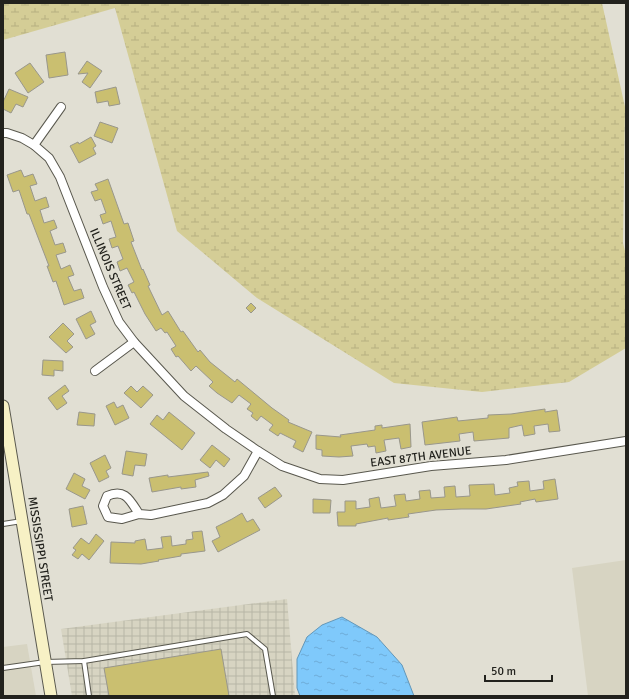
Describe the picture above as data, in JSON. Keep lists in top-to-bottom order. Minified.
{"streets":{"street":["ILLINOIS STREET","EAST 87TH AVENUE","MISSISSIPPI STREET"]},"crossings":[["ILLINOIS STREET","EAST 87TH AVENUE"]],"scale_bar":"50 m"}
